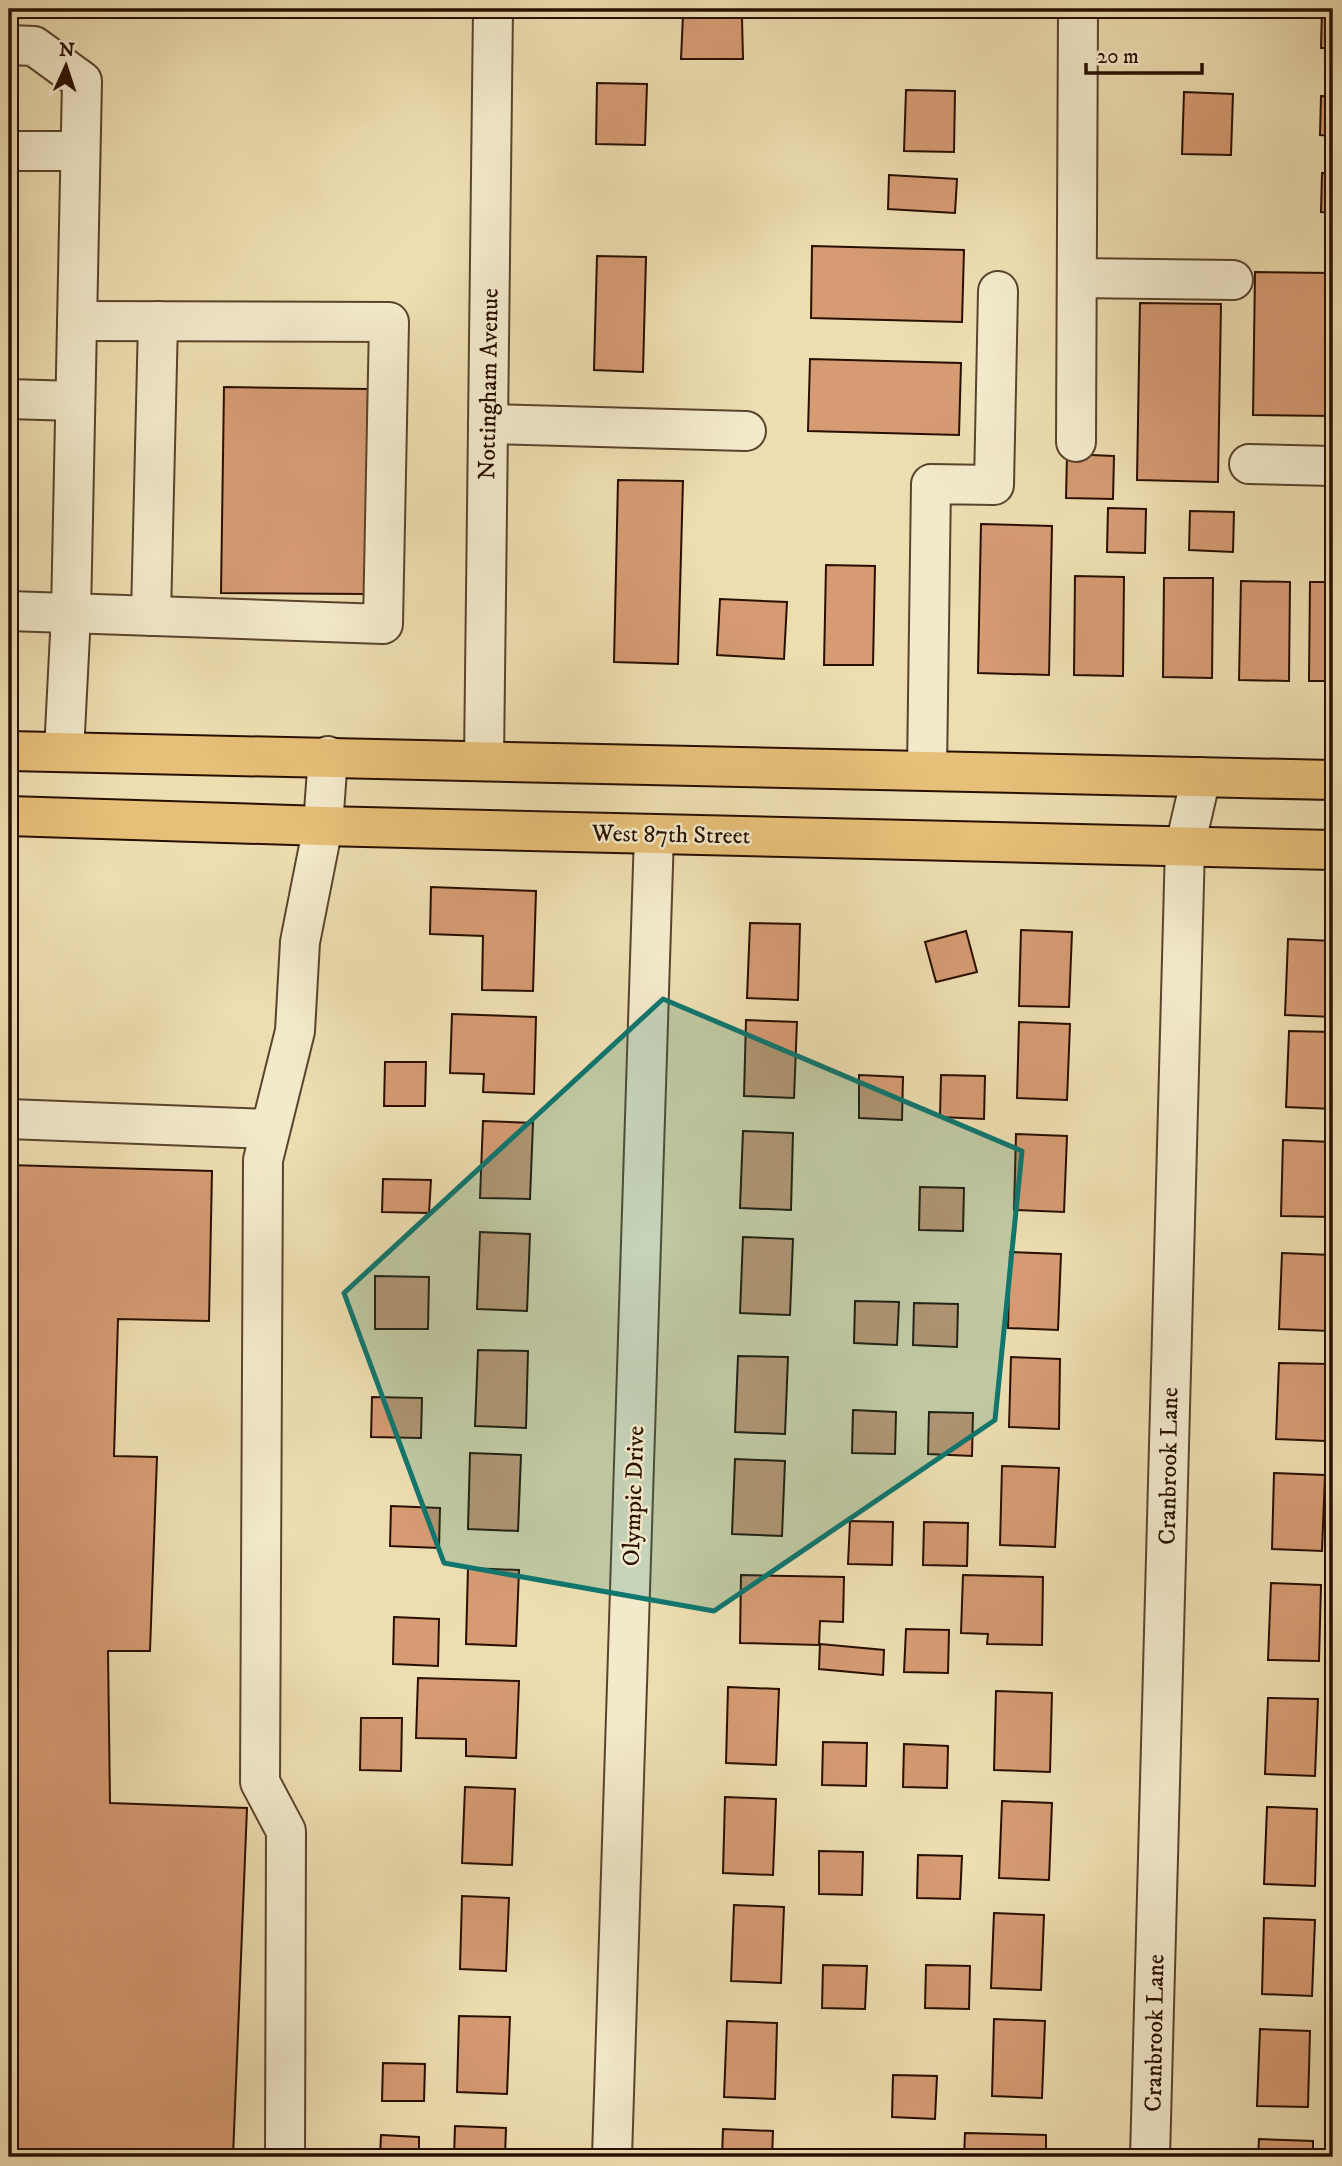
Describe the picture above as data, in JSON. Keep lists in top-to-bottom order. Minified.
{"streets":{"main road":["West 87th Street"],"street":["Nottingham Avenue","Cranbrook Lane","Olympic Drive"]},"crossings":[["West 87th Street","Cranbrook Lane"],["West 87th Street","Olympic Drive"]],"scale_bar":"20 m","north":"top"}
